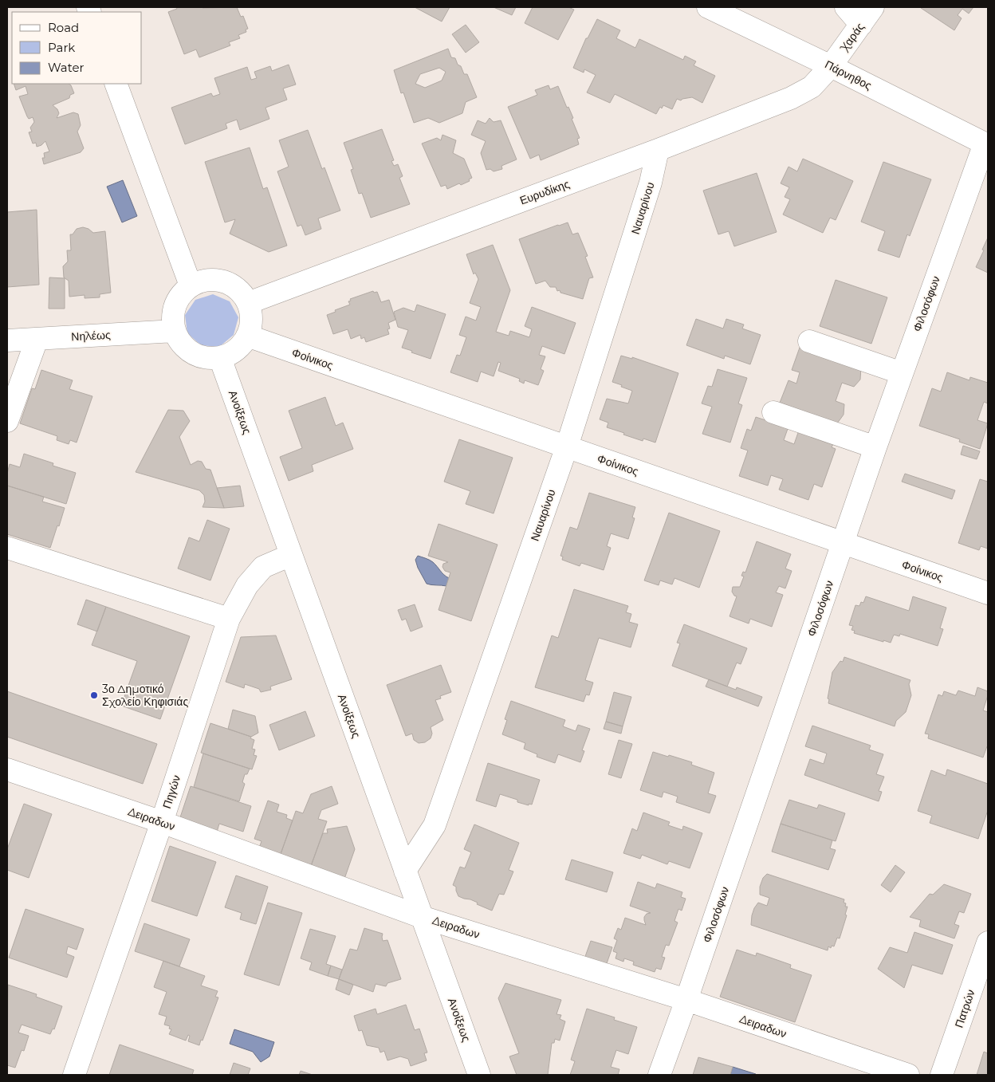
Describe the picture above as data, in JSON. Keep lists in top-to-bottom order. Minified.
{"streets":{"street":["Χαράς","Πάρνηθος","Ευρυδίκης","Ναυαρίνου","Φιλοσόφων","Νηλέως","Φοίνικος","Ανοίξεως","Πηγών","Δειραδων","Πατρών"]},"crossings":[["Χαράς","Πάρνηθος"],["Χαράς","Ευρυδίκης"],["Πάρνηθος","Ευρυδίκης"],["Πάρνηθος","Φιλοσόφων"],["Ευρυδίκης","Ναυαρίνου"],["Ευρυδίκης","Νηλέως"],["Ευρυδίκης","Φοίνικος"],["Ευρυδίκης","Ανοίξεως"],["Ναυαρίνου","Φοίνικος"],["Ναυαρίνου","Ανοίξεως"],["Φιλοσόφων","Φοίνικος"],["Φιλοσόφων","Δειραδων"],["Νηλέως","Φοίνικος"],["Νηλέως","Ανοίξεως"],["Φοίνικος","Ανοίξεως"],["Ανοίξεως","Πηγών"],["Ανοίξεως","Δειραδων"],["Πηγών","Δειραδων"]],"places":["3ο Δημοτικό Σχολείο Κηφισιάς"],"legend":["Road","Park","Water"]}
